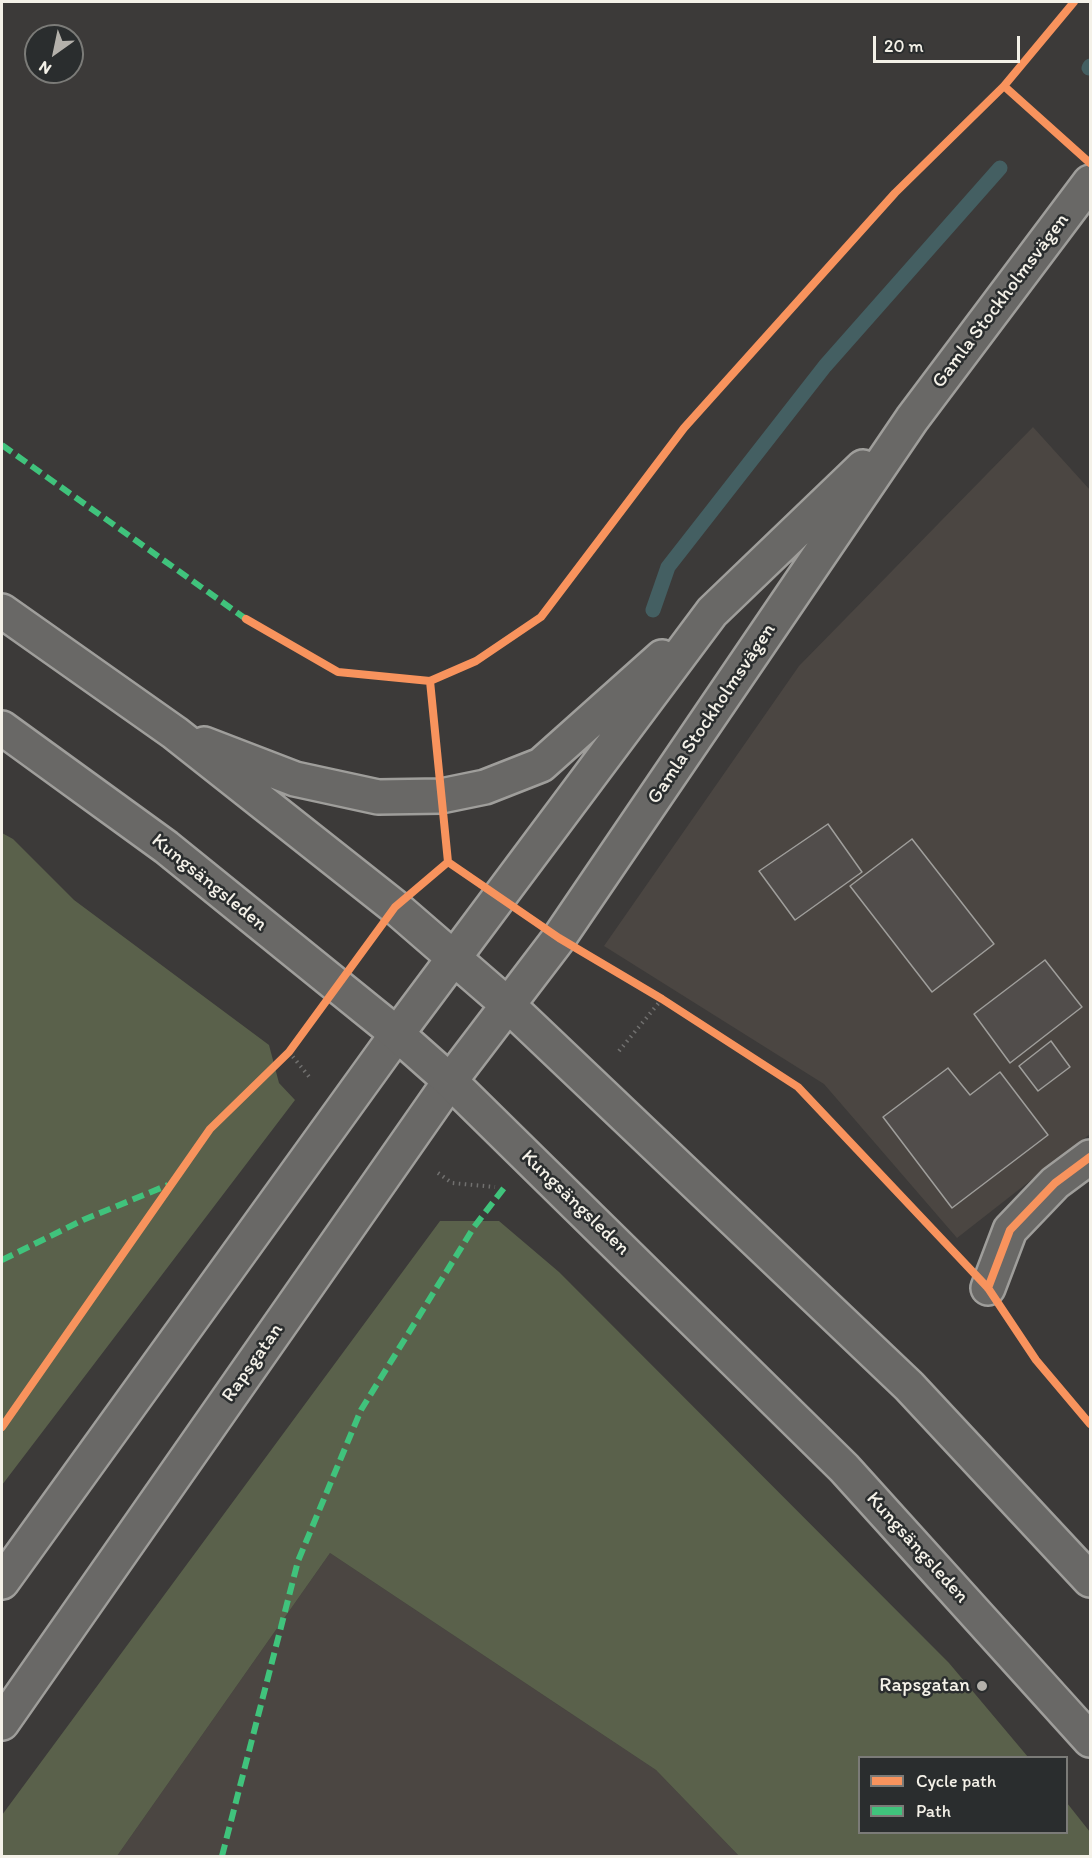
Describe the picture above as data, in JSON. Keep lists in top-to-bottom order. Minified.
{"streets":{"main road":["Gamla Stockholmsvägen","Kungsängsleden","Rapsgatan"]},"crossings":[["Gamla Stockholmsvägen","Rapsgatan"],["Kungsängsleden","Rapsgatan"]],"places":["Rapsgatan"],"legend":["Cycle path","Path"],"scale_bar":"20 m","north":"bottom left"}
